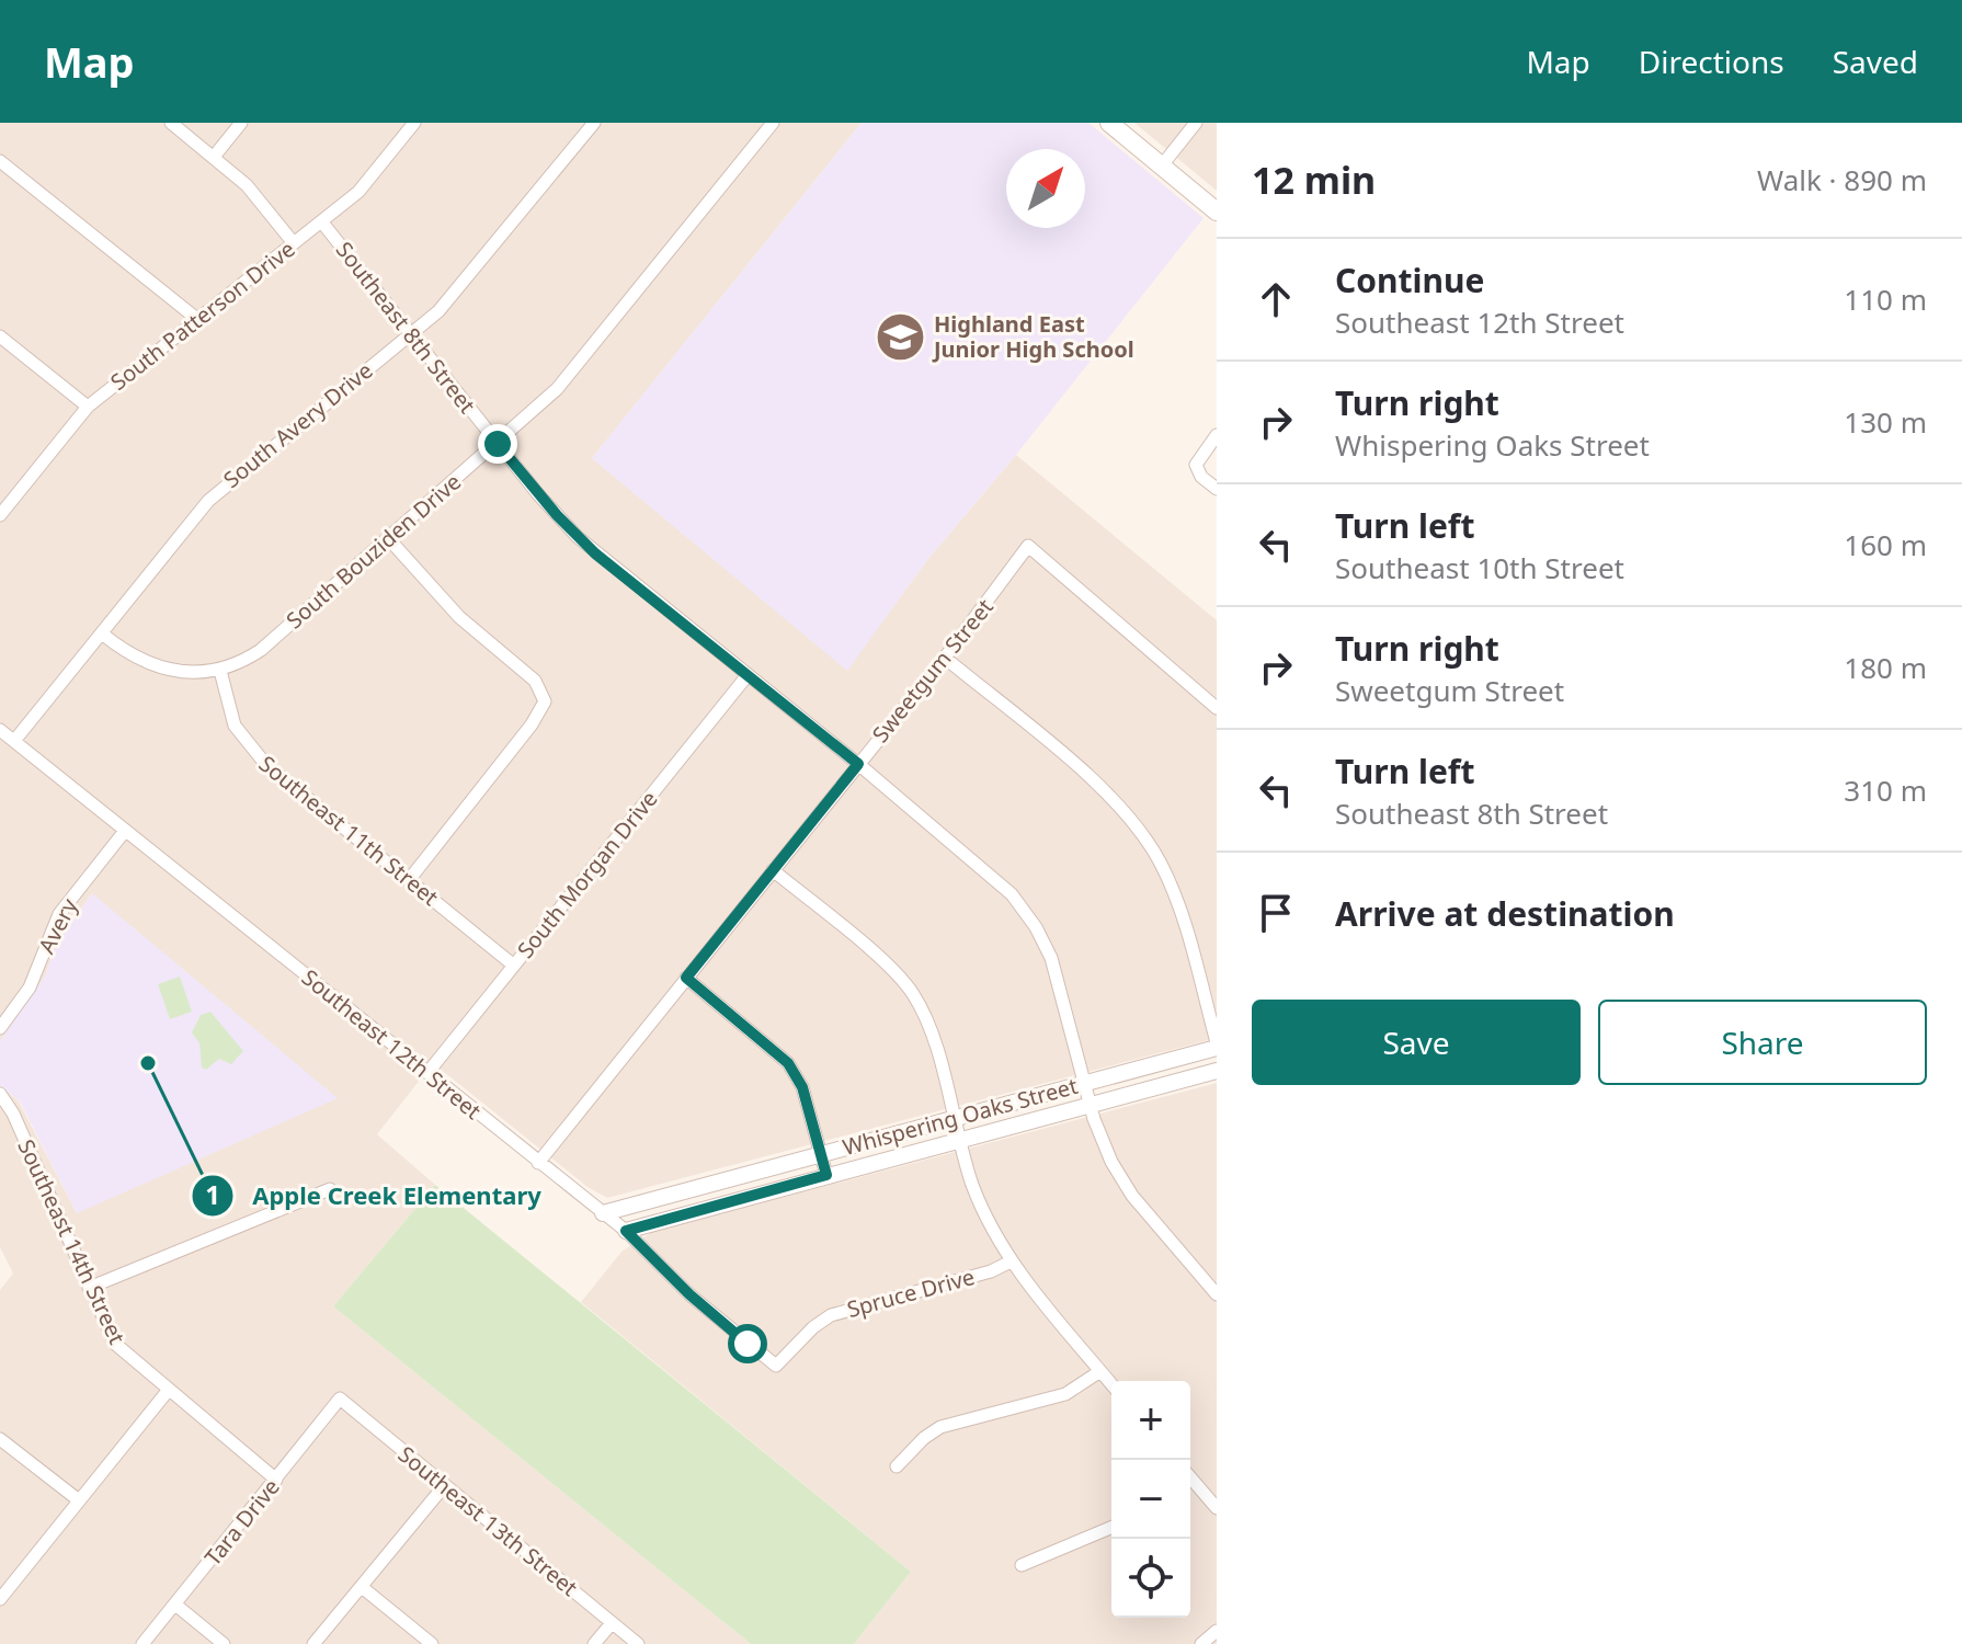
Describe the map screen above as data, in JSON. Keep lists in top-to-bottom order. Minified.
{"streets":{"street":["South Patterson Drive","Southeast 8th Street","South Avery Drive","South Bouziden Drive","Sweetgum Street","Southeast 11th Street","South Morgan Drive","Avery","Southeast 12th Street","Whispering Oaks Street","Southeast 14th Street","Spruce Drive","Southeast 13th Street","Tara Drive"]},"crossings":[["South Patterson Drive","Southeast 8th Street"],["Southeast 8th Street","South Avery Drive"],["Southeast 8th Street","South Bouziden Drive"],["Southeast 8th Street","Sweetgum Street"],["Southeast 8th Street","South Morgan Drive"],["Southeast 8th Street","Whispering Oaks Street"],["South Avery Drive","South Bouziden Drive"],["South Avery Drive","Southeast 12th Street"],["South Bouziden Drive","Southeast 11th Street"],["Sweetgum Street","Southeast 12th Street"],["Southeast 11th Street","South Morgan Drive"],["South Morgan Drive","Southeast 12th Street"],["Avery","Southeast 12th Street"],["Southeast 12th Street","Whispering Oaks Street"],["Southeast 12th Street","Spruce Drive"],["Southeast 14th Street","Tara Drive"],["Southeast 13th Street","Tara Drive"]],"places":{"school or university":["Highland East Junior High School"],"other":["Apple Creek Elementary"]},"north":"top right","page":{"header":"Map","nav":["Map","Directions","Saved"],"heading":["12 min","Walk · 890 m"],"list":[["Continue","Southeast 12th Street","110 m"],["Turn right","Whispering Oaks Street","130 m"],["Turn left","Southeast 10th Street","160 m"],["Turn right","Sweetgum Street","180 m"],["Turn left","Southeast 8th Street","310 m"],"Arrive at destination"],"buttons":["Save","Share"],"map_buttons":["+","−"]}}
